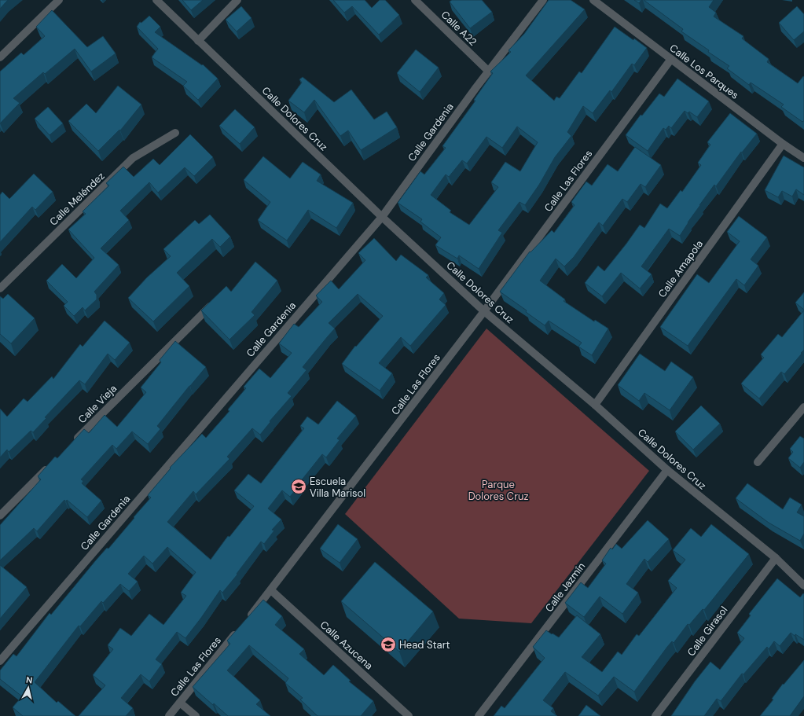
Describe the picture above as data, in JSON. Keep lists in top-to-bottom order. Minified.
{"streets":{"street":["Calle A22","Calle Los Parques","Calle Dolores Cruz","Calle Gardenia","Calle Las Flores","Calle Meléndez","Calle Amapola","Calle Vieja","Calle Jazmín","Calle Girasol","Calle Azucena"]},"crossings":[["Calle A22","Calle Gardenia"],["Calle Los Parques","Calle Las Flores"],["Calle Los Parques","Calle Amapola"],["Calle Dolores Cruz","Calle Gardenia"],["Calle Dolores Cruz","Calle Las Flores"],["Calle Dolores Cruz","Calle Amapola"],["Calle Dolores Cruz","Calle Jazmín"],["Calle Dolores Cruz","Calle Girasol"],["Calle Las Flores","Calle Azucena"]],"parks":["Parque Dolores Cruz"],"places":{"school or university":["Escuela Villa Marisol","Head Start"]},"north":"top"}
